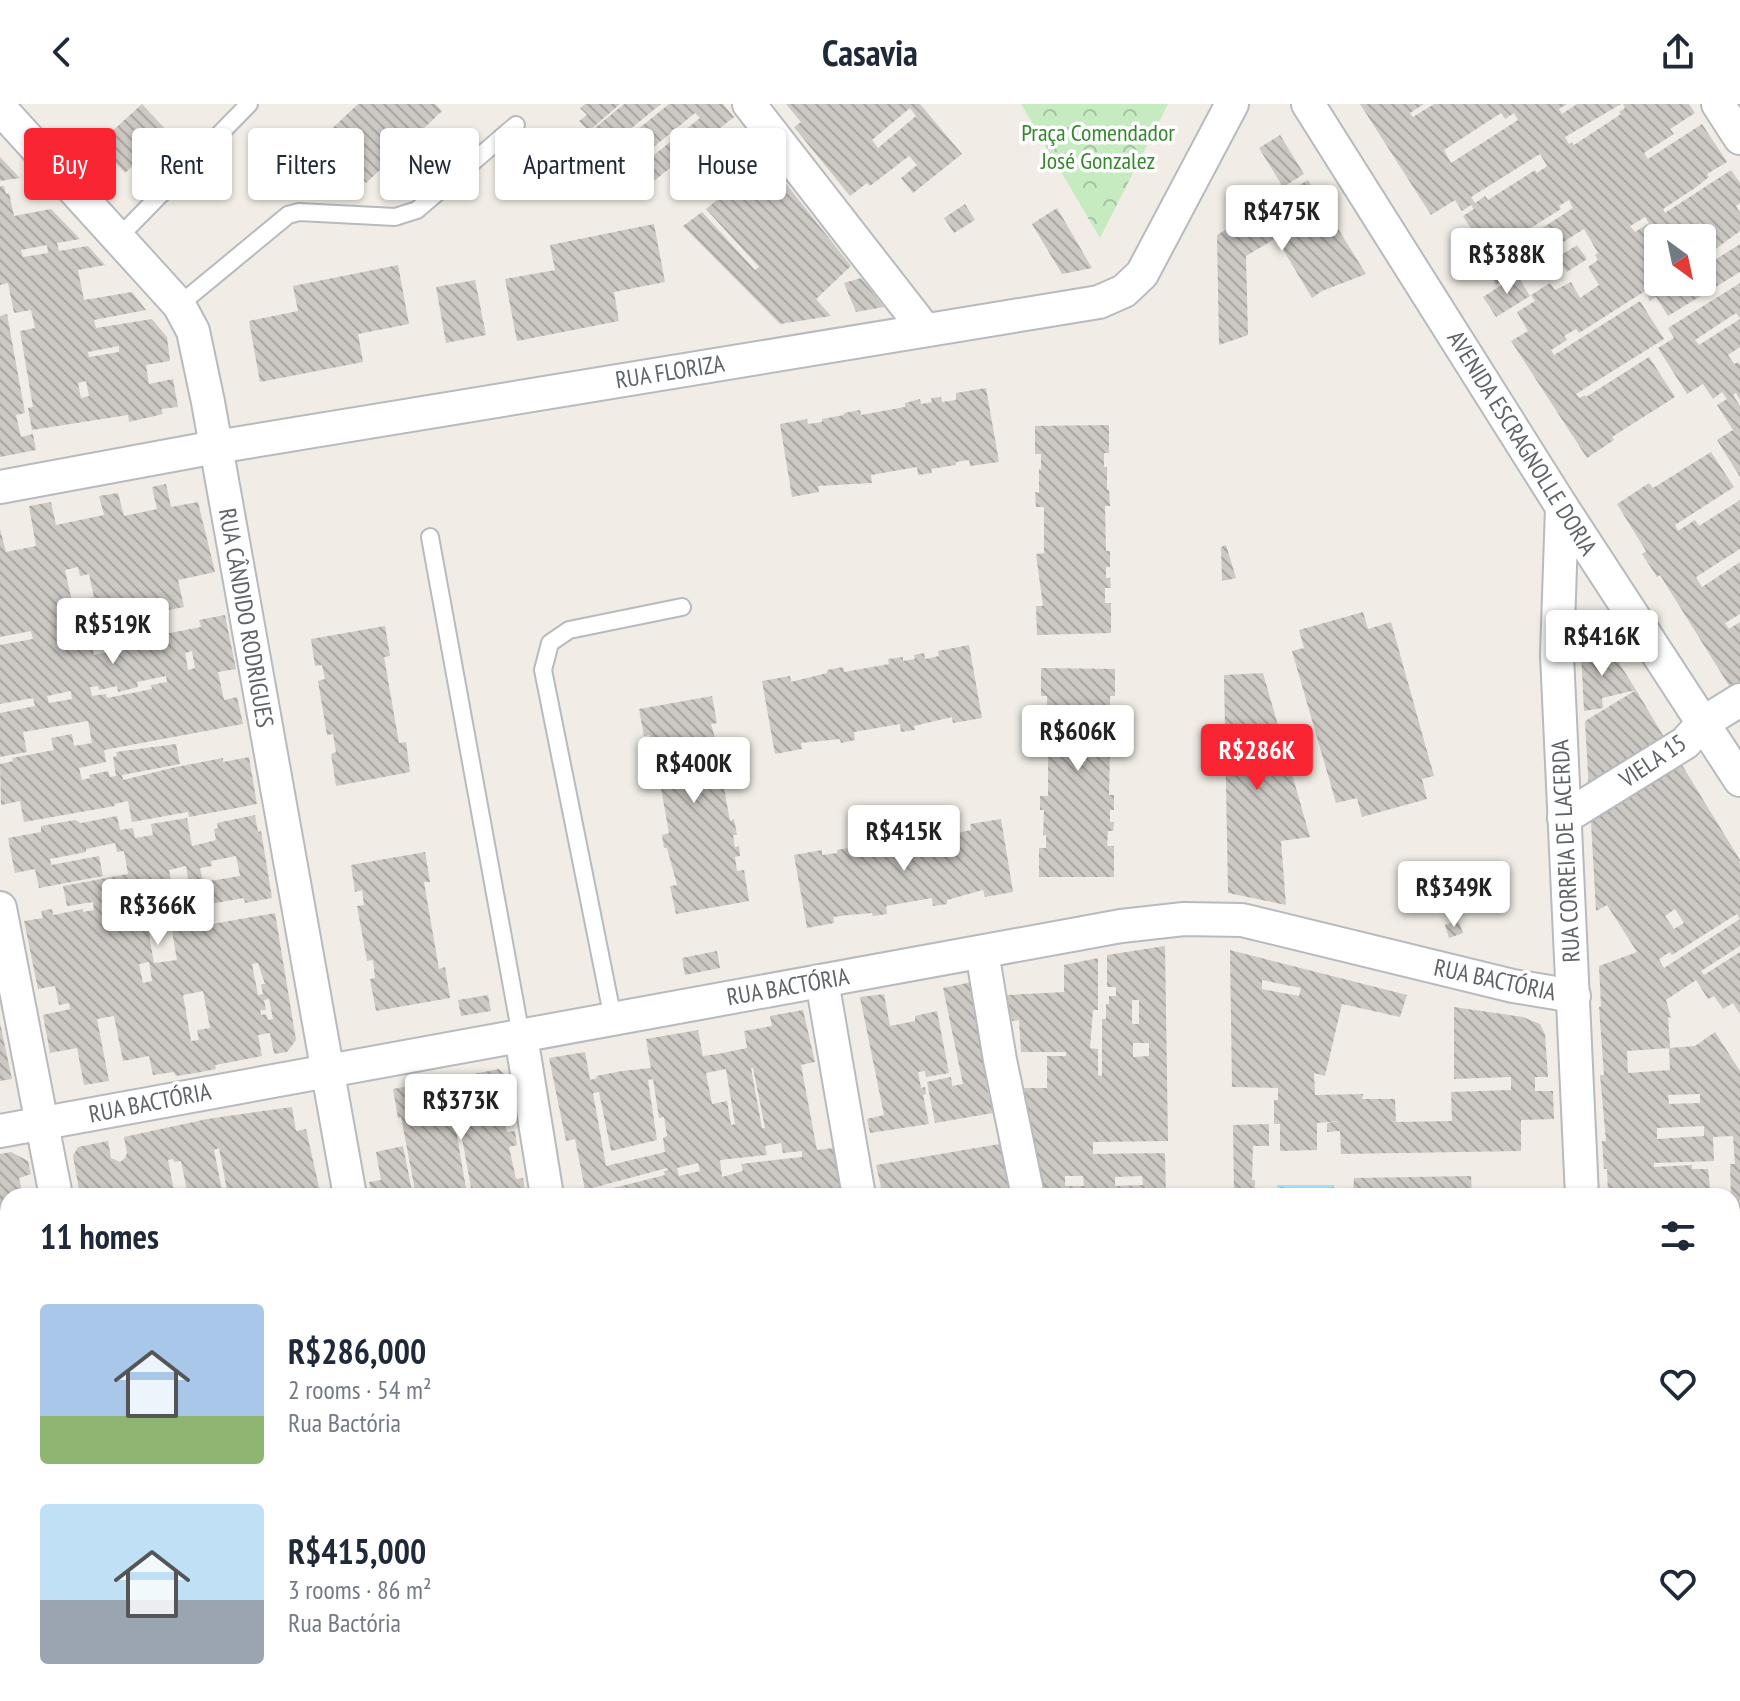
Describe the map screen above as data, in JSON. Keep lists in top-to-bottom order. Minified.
{"streets":{"street":["RUA FLORIZA","AVENIDA ESCRAGNOLLE DORIA","RUA CÂNDIDO RODRIGUES","VIELA 15","RUA CORREIA DE LACERDA","RUA BACTÓRIA"]},"crossings":[["RUA FLORIZA","RUA CÂNDIDO RODRIGUES"],["AVENIDA ESCRAGNOLLE DORIA","VIELA 15"],["AVENIDA ESCRAGNOLLE DORIA","RUA CORREIA DE LACERDA"],["RUA CÂNDIDO RODRIGUES","RUA BACTÓRIA"],["VIELA 15","RUA CORREIA DE LACERDA"],["RUA CORREIA DE LACERDA","RUA BACTÓRIA"]],"parks":["Praça Comendador José Gonzalez"],"north":"bottom right","page":{"header":"Casavia","chip":["Buy","Rent","Filters","New","Apartment","House"],"price":["R$475K","R$388K","R$519K","R$416K","R$606K","R$286K","R$400K","R$415K","R$349K","R$366K","R$373K"],"heading":"11 homes","list":[{"name":"R$286,000","note":"2 rooms · 54 m² · Rua Bactória"},{"name":"R$415,000","note":"3 rooms · 86 m² · Rua Bactória"}]}}
